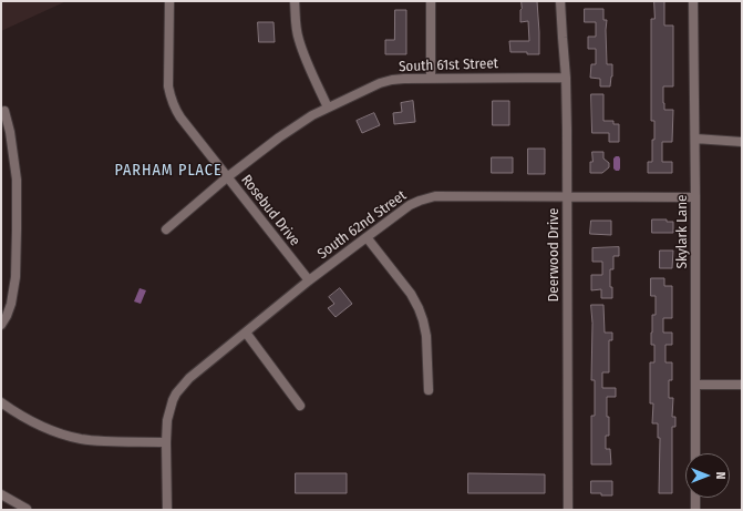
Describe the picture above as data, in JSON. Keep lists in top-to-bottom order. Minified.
{"streets":{"street":["South 61st Street","Rosebud Drive","South 62nd Street","Skylark Lane","Deerwood Drive"]},"crossings":[["South 61st Street","Rosebud Drive"],["South 61st Street","Deerwood Drive"],["Rosebud Drive","South 62nd Street"],["South 62nd Street","Skylark Lane"],["South 62nd Street","Deerwood Drive"]],"districts":["PARHAM PLACE"],"north":"right"}
